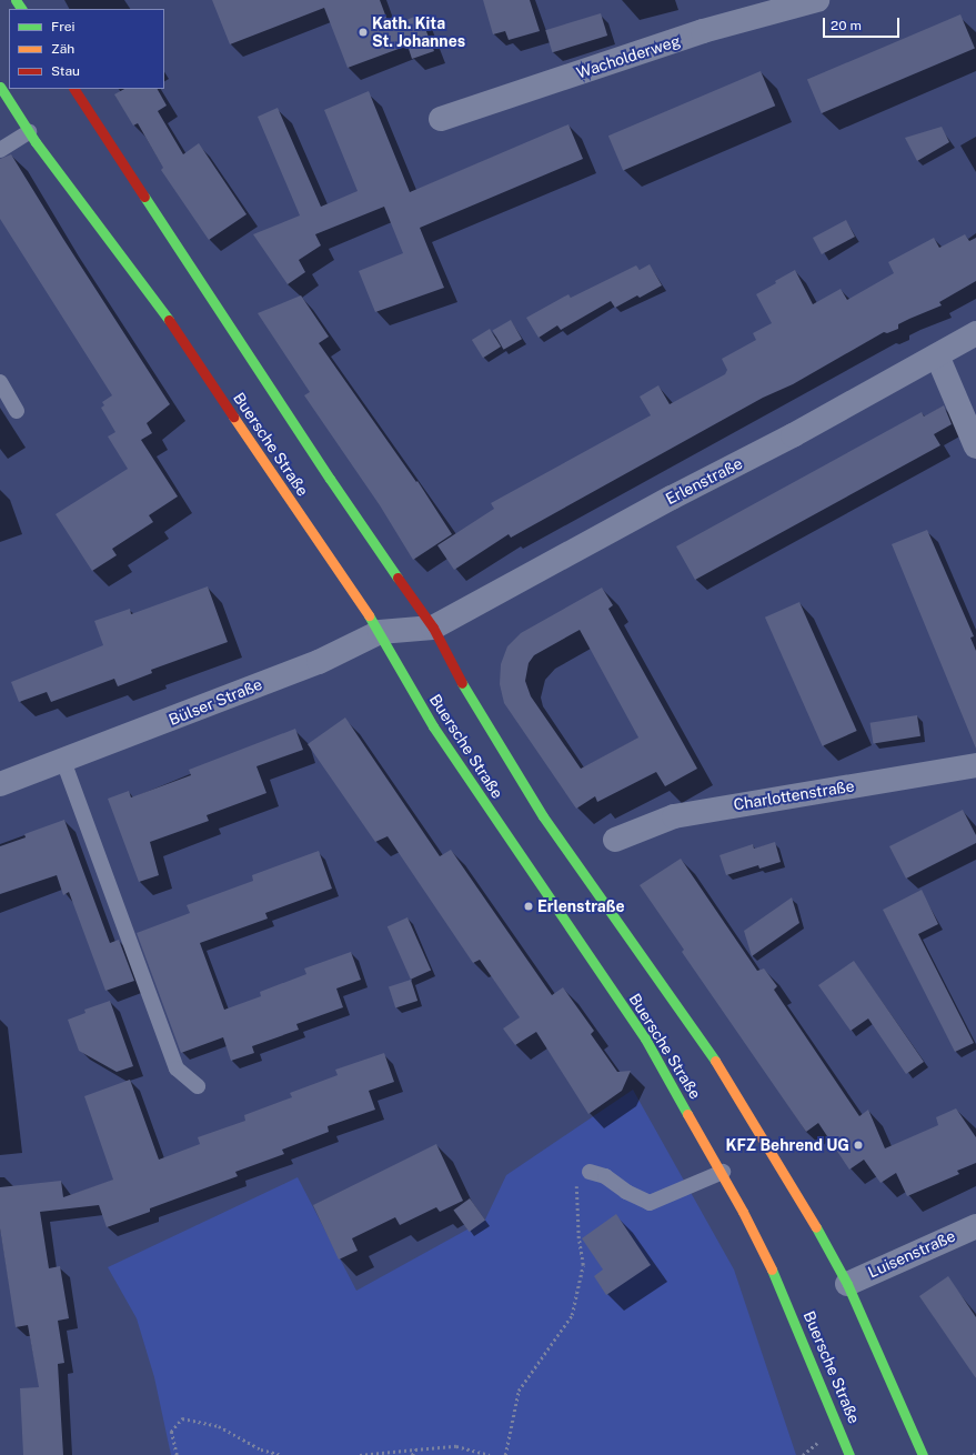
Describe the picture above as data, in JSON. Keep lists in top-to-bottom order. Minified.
{"streets":{"main road":["Buersche Straße"],"street":["Wacholderweg","Erlenstraße","Bülser Straße","Charlottenstraße","Luisenstraße"]},"crossings":[["Buersche Straße","Erlenstraße"],["Buersche Straße","Bülser Straße"],["Buersche Straße","Luisenstraße"],["Erlenstraße","Bülser Straße"]],"places":["Kath. Kita St. Johannes","Erlenstraße","KFZ Behrend UG"],"legend":["Frei","Zäh","Stau"],"scale_bar":"20 m"}
